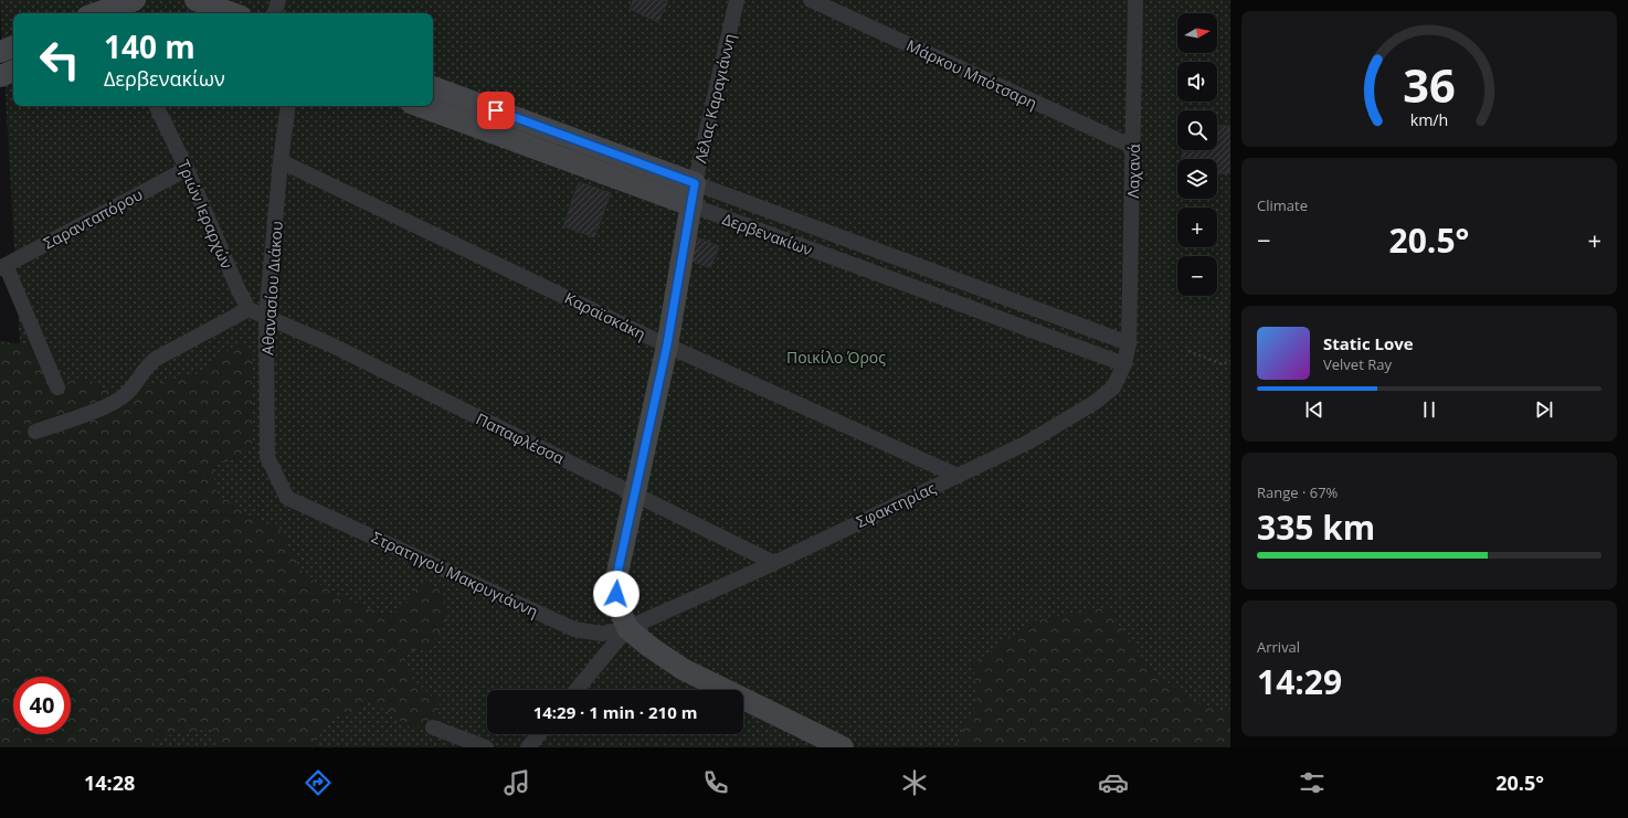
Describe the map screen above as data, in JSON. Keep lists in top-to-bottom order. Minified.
{"streets":{"street":["Μάρκου Μπότσαρη","Λέλας Καραγιάννη","Λαχανά","Τριών Ιεραρχών","Σαρανταπόρου","Δερβενακίων","Αθανασίου Διάκου","Καραϊσκάκη","Παπαφλέσσα","Σφακτηρίας","Στρατηγού Μακρυγιάννη"]},"crossings":[["Μάρκου Μπότσαρη","Λαχανά"],["Λέλας Καραγιάννη","Δερβενακίων"],["Λέλας Καραγιάννη","Καραϊσκάκη"],["Λέλας Καραγιάννη","Παπαφλέσσα"],["Λέλας Καραγιάννη","Σφακτηρίας"],["Λέλας Καραγιάννη","Στρατηγού Μακρυγιάννη"],["Λαχανά","Δερβενακίων"],["Λαχανά","Σφακτηρίας"],["Τριών Ιεραρχών","Σαρανταπόρου"],["Δερβενακίων","Σφακτηρίας"],["Αθανασίου Διάκου","Καραϊσκάκη"],["Αθανασίου Διάκου","Παπαφλέσσα"],["Αθανασίου Διάκου","Στρατηγού Μακρυγιάννη"],["Καραϊσκάκη","Σφακτηρίας"],["Παπαφλέσσα","Σφακτηρίας"],["Σφακτηρίας","Στρατηγού Μακρυγιάννη"]],"parks":["Ποικίλο Όρος"],"north":"right","page":{"map_buttons":["+","−"],"turn":["140 m","Δερβενακίων"],"tile":["Climate",["Range · 67%","335 km"],["Arrival","14:29"]],"heat":["−","20.5°","+"],"song":["Static Love","Velvet Ray"],"limit":"40","trip":"14:29 · 1 min · 210 m","tabs":["14:28","20.5°"],"gauge":["36","km/h"]}}
